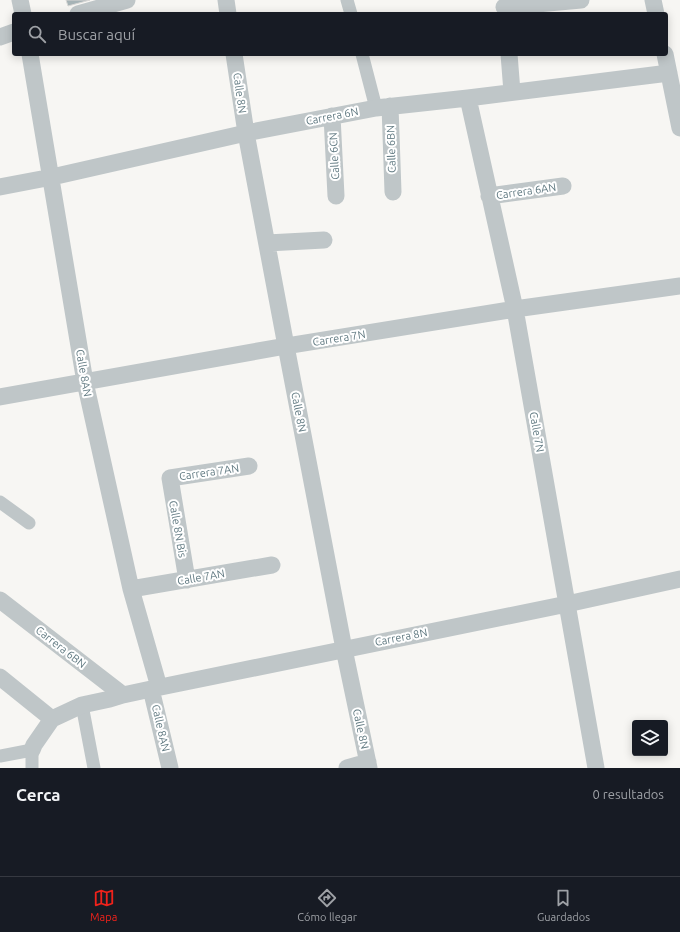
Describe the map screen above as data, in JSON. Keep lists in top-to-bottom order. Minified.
{"streets":{"street":["Calle 8N","Carrera 6N","Calle 6BN","Calle 6CN","Carrera 6AN","Carrera 7N","Calle 8AN","Calle 7N","Carrera 7AN","Calle 8N Bis","Calle 7AN","Carrera 8N","Carrera 6BN"]},"crossings":[["Calle 8N","Carrera 6N"],["Calle 8N","Carrera 7N"],["Calle 8N","Carrera 8N"],["Carrera 6N","Calle 6BN"],["Carrera 6N","Calle 6CN"],["Carrera 6N","Calle 8AN"],["Carrera 6N","Calle 7N"],["Carrera 6AN","Calle 7N"],["Carrera 7N","Calle 8AN"],["Carrera 7N","Calle 7N"],["Calle 8AN","Calle 7AN"],["Calle 8AN","Carrera 8N"],["Calle 7N","Carrera 8N"],["Carrera 7AN","Calle 8N Bis"],["Calle 8N Bis","Calle 7AN"],["Carrera 8N","Carrera 6BN"]],"page":{"search":"Buscar aquí","heading":["Cerca","0 resultados"],"nav":["Mapa","Cómo llegar","Guardados"]}}
